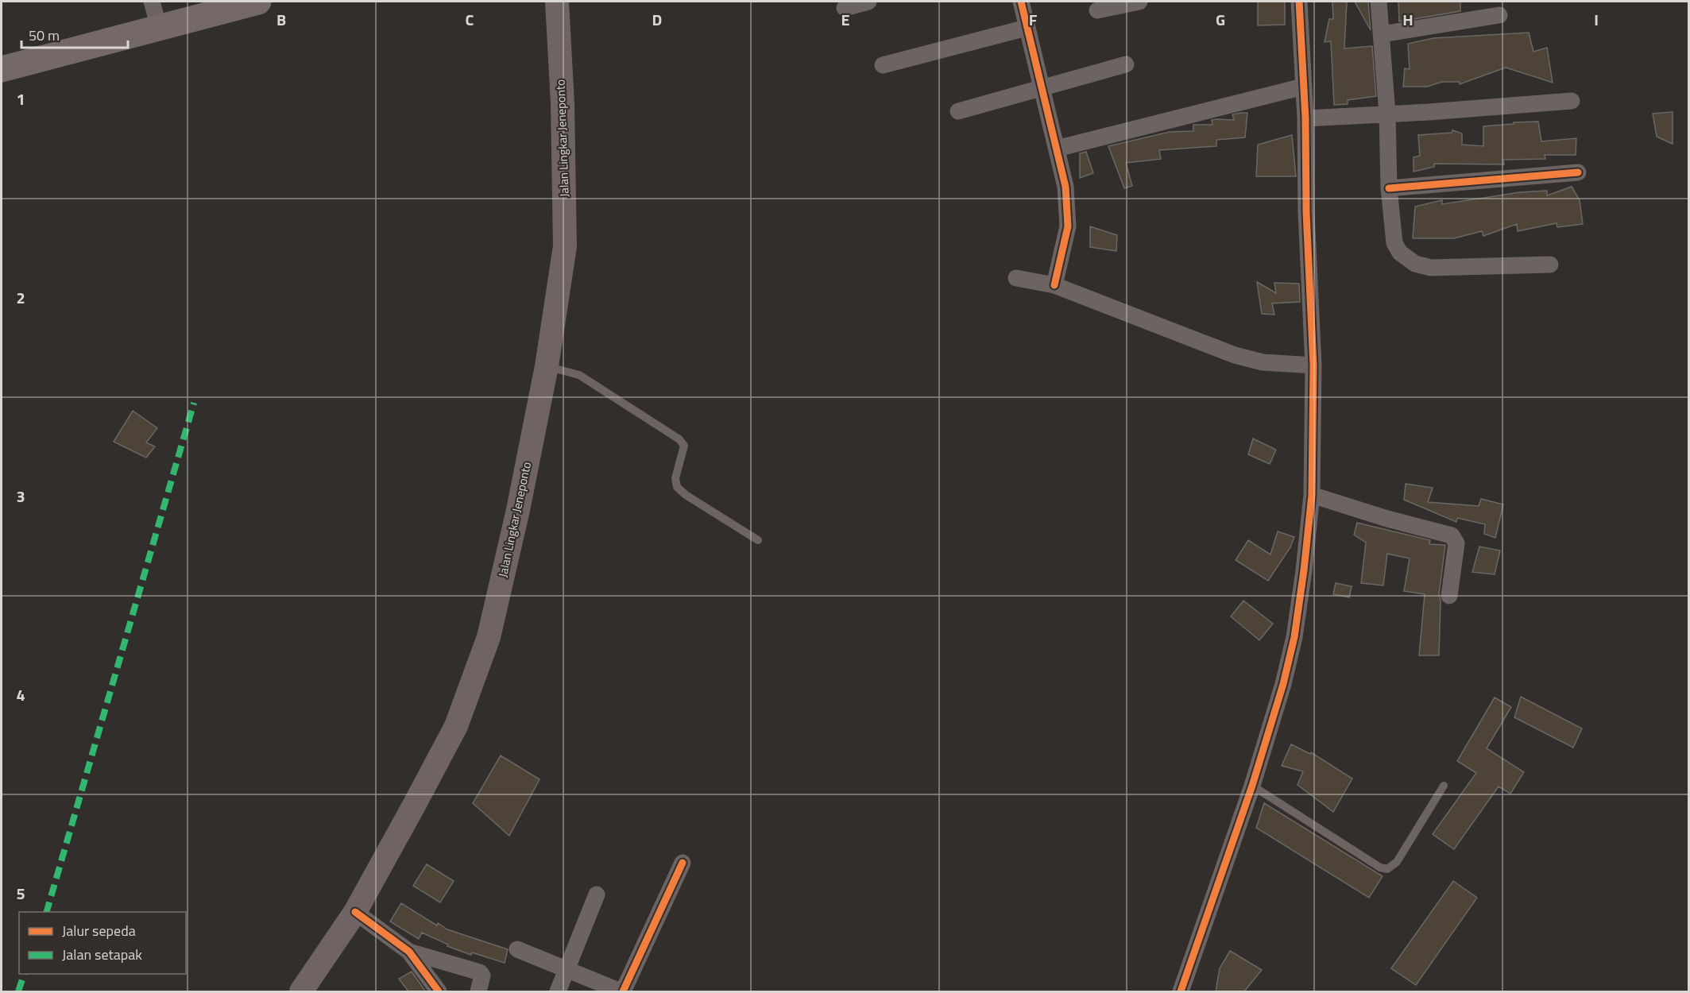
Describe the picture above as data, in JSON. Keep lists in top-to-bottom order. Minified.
{"streets":{"main road":["Jalan Lingkar Jeneponto"]},"legend":["Jalur sepeda","Jalan setapak"],"scale_bar":"50 m","grid":{"columns":["B","C","D","E","F","G","H","I"],"rows":["1","2","3","4","5"]}}
